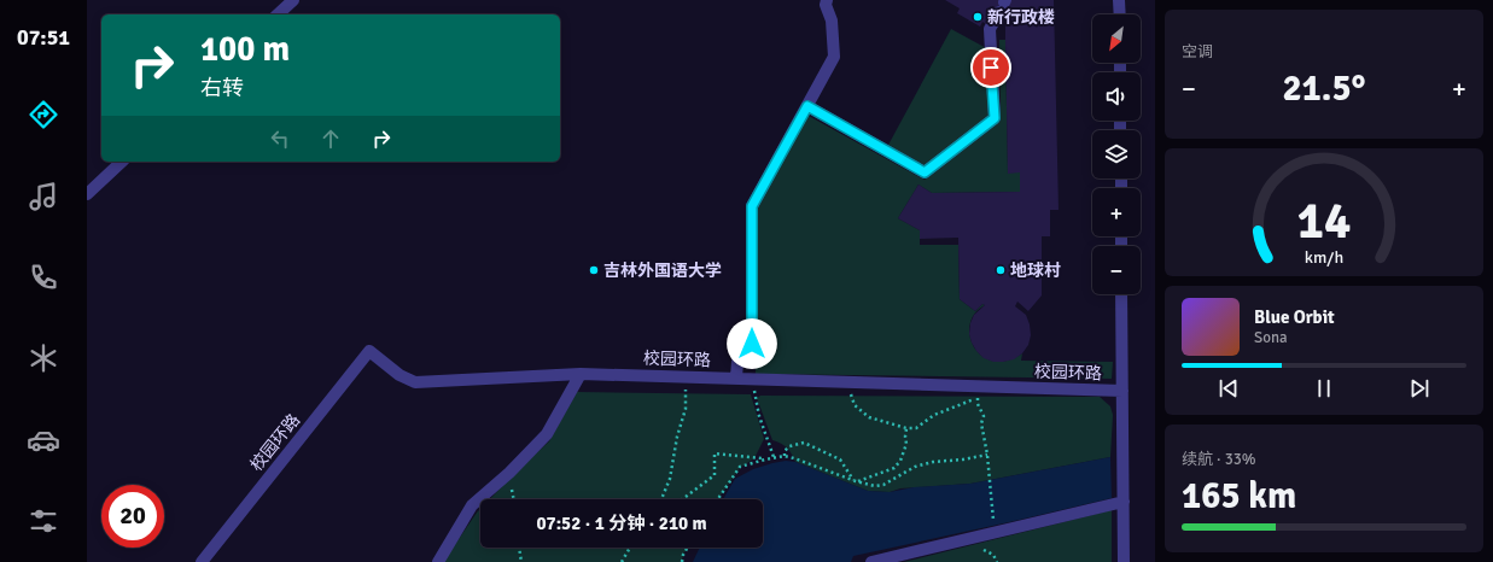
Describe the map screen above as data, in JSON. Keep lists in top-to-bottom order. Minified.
{"streets":{"lane":["校园环路"]},"places":["新行政楼","吉林外国语大学","地球村"],"north":"bottom left","page":{"tabs":"07:51","tile":["空调",["续航 · 33%","165 km"]],"map_buttons":["+","−"],"turn":["100 m","右转"],"heat":["−","21.5°","+"],"song":["Blue Orbit","Sona"],"limit":"20","trip":"07:52 · 1 分钟 · 210 m","gauge":["14","km/h"]}}
